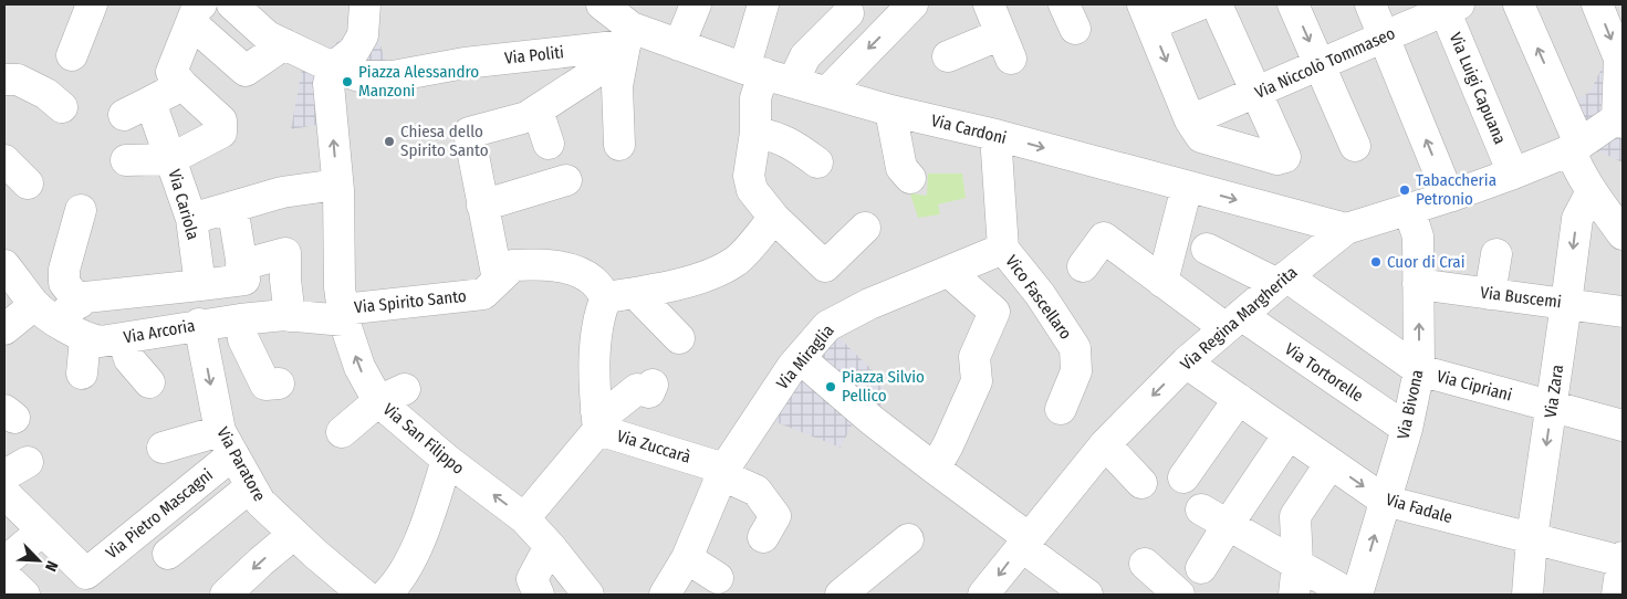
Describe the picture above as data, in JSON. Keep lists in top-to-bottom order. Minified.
{"streets":{"street":["Via Politi","Via Niccolò Tommaseo","Via Luigi Capuana","Via Cardoni","Via Cariola","Vico Fascellaro","Via Buscemi","Via Spirito Santo","Via Regina Margherita","Via Arcoria","Via Miraglia","Via Tortorelle","Via Cipriani","Via Zara","Via Bivona","Via San Filippo","Via Zuccarà","Via Paratore","Via Fadale","Via Pietro Mascagni"]},"crossings":[["Via Politi","Via Cardoni"],["Via Politi","Via San Filippo"],["Via Niccolò Tommaseo","Via Luigi Capuana"],["Via Luigi Capuana","Via Regina Margherita"],["Via Cardoni","Via Regina Margherita"],["Vico Fascellaro","Via Miraglia"],["Via Buscemi","Via Zara"],["Via Buscemi","Via Bivona"],["Via Spirito Santo","Via Arcoria"],["Via Spirito Santo","Via San Filippo"],["Via Regina Margherita","Via Tortorelle"],["Via Regina Margherita","Via Cipriani"],["Via Regina Margherita","Via Bivona"],["Via Regina Margherita","Via Fadale"],["Via Arcoria","Via San Filippo"],["Via Arcoria","Via Paratore"],["Via Miraglia","Via Zuccarà"],["Via Tortorelle","Via Bivona"],["Via Cipriani","Via Zara"],["Via Cipriani","Via Bivona"],["Via Zara","Via Fadale"],["Via Bivona","Via Fadale"],["Via San Filippo","Via Zuccarà"],["Via Paratore","Via Pietro Mascagni"]],"one_way":["Via Cardoni","Via San Filippo"],"places":["Piazza Alessandro Manzoni","Chiesa dello Spirito Santo","Tabaccheria Petronio","Cuor di Crai","Piazza Silvio Pellico"],"north":"bottom right"}
